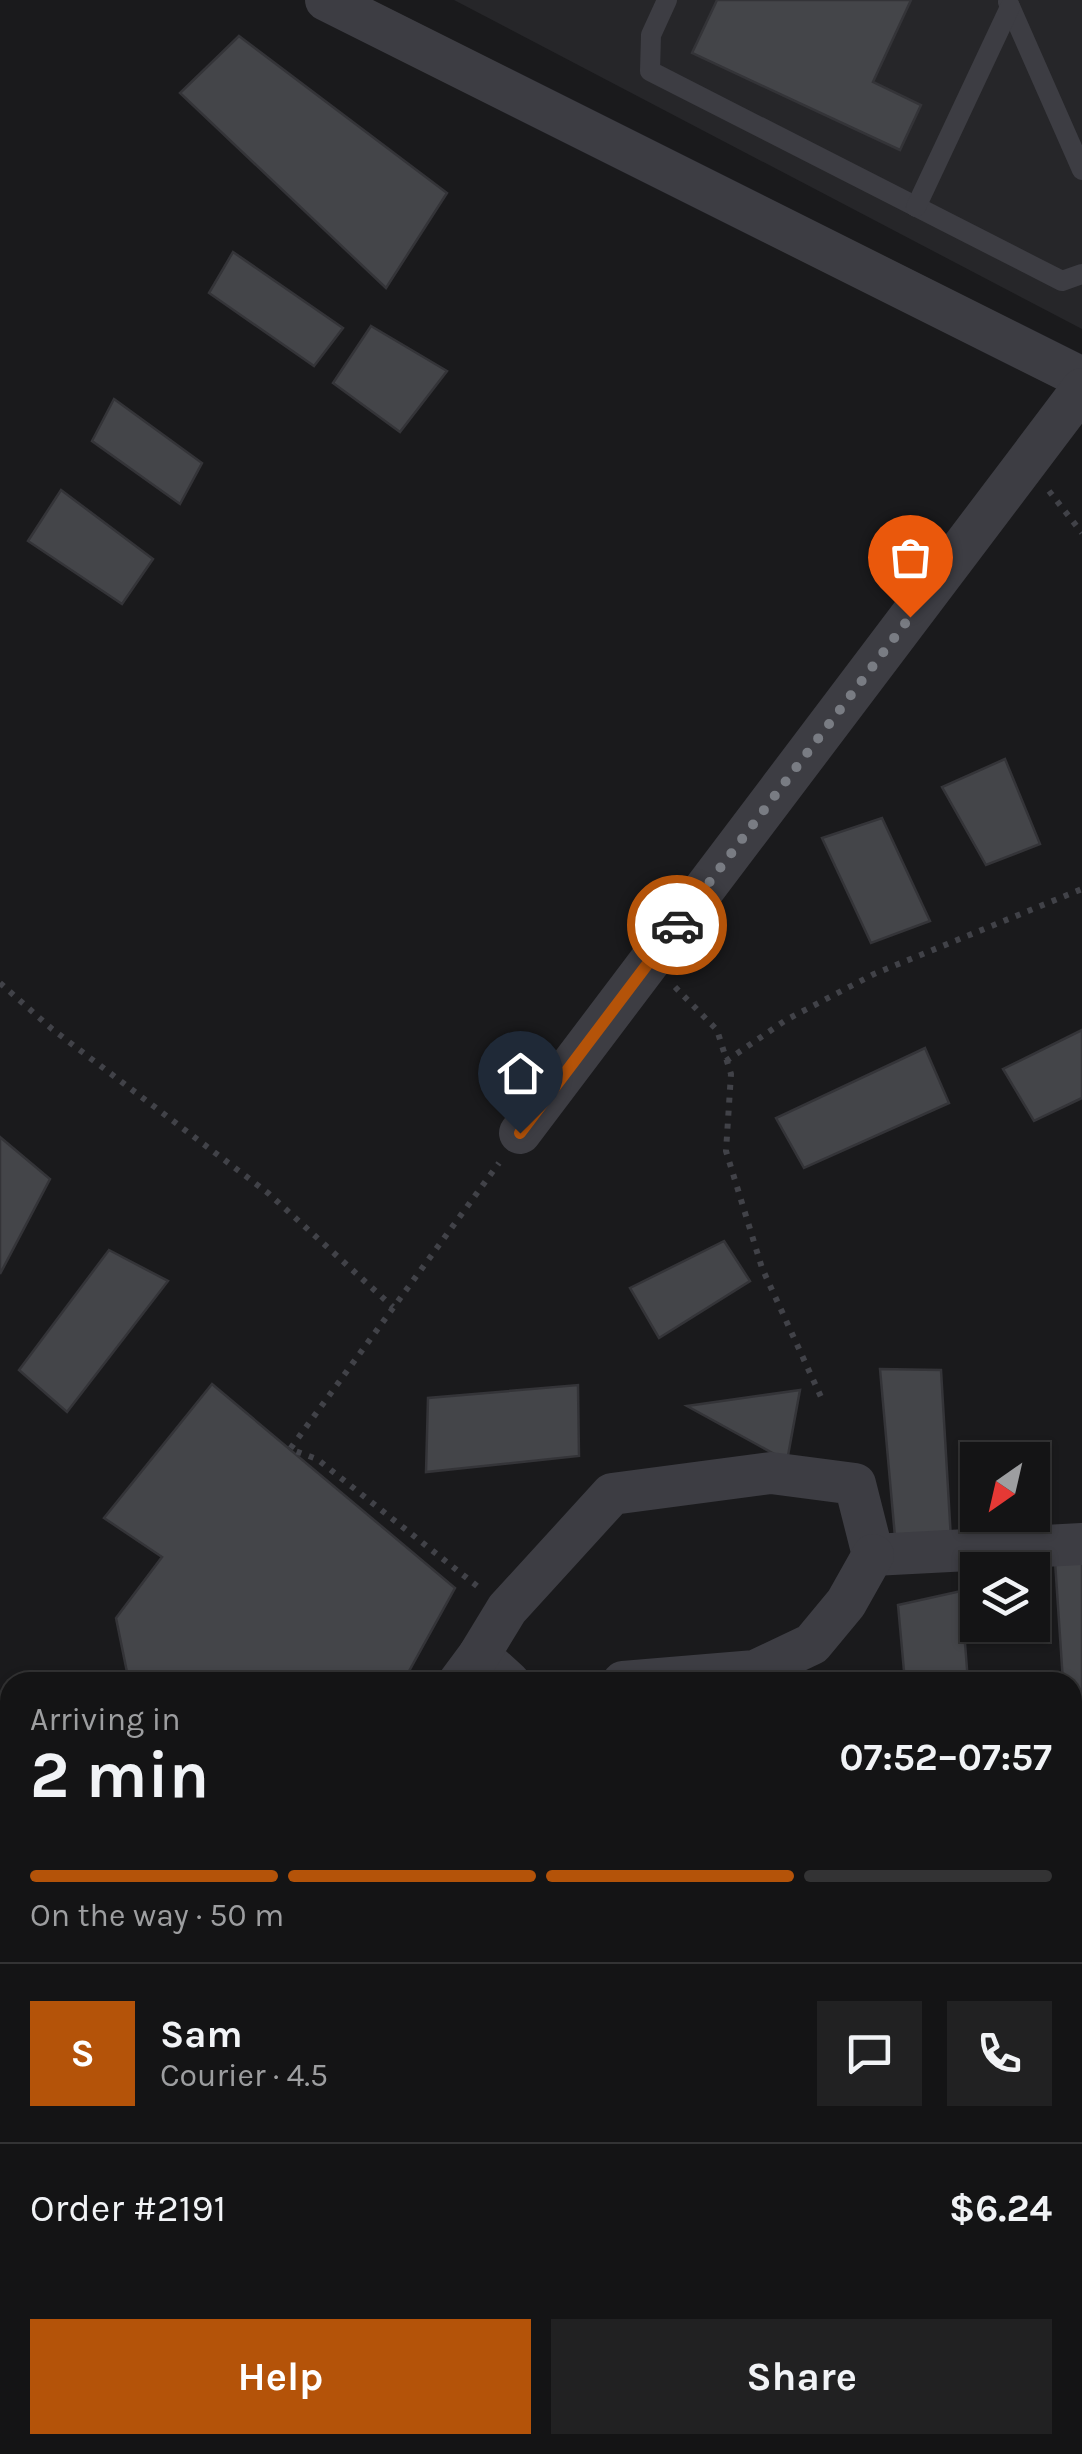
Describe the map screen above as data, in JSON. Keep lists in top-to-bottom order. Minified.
{"north":"bottom left","page":{"heading":["2 min","Arriving in","07:52–07:57"],"panel":["Sam","Courier · 4.5","Order #2191","$6.24"],"bar":"On the way · 50 m","round":"S","buttons":["Help","Share"]}}
